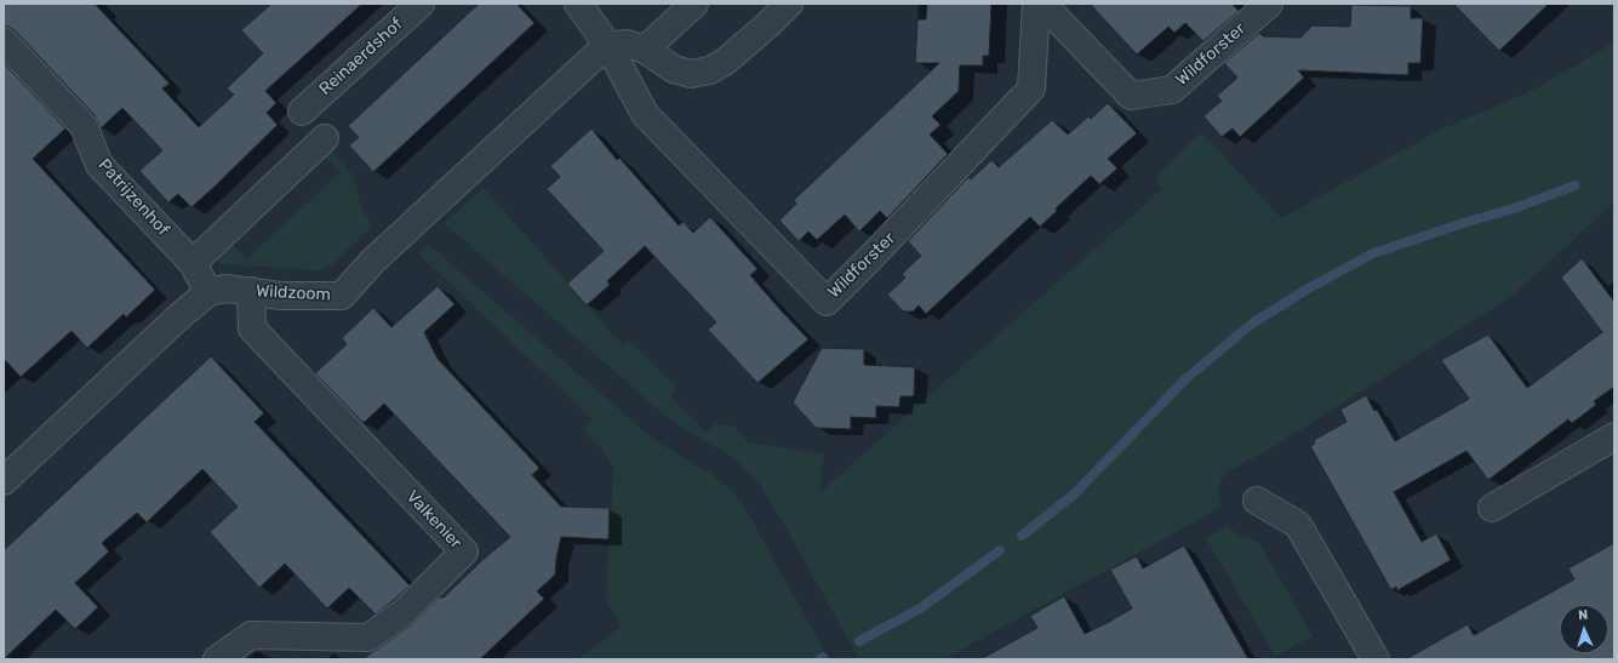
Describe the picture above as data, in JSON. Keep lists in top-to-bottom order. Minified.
{"streets":{"street":["Wildforster","Reinaerdshof","Patrijzenhof","Wildzoom","Valkenier"]},"crossings":[["Wildforster","Wildzoom"],["Patrijzenhof","Wildzoom"],["Wildzoom","Valkenier"]],"north":"top"}
